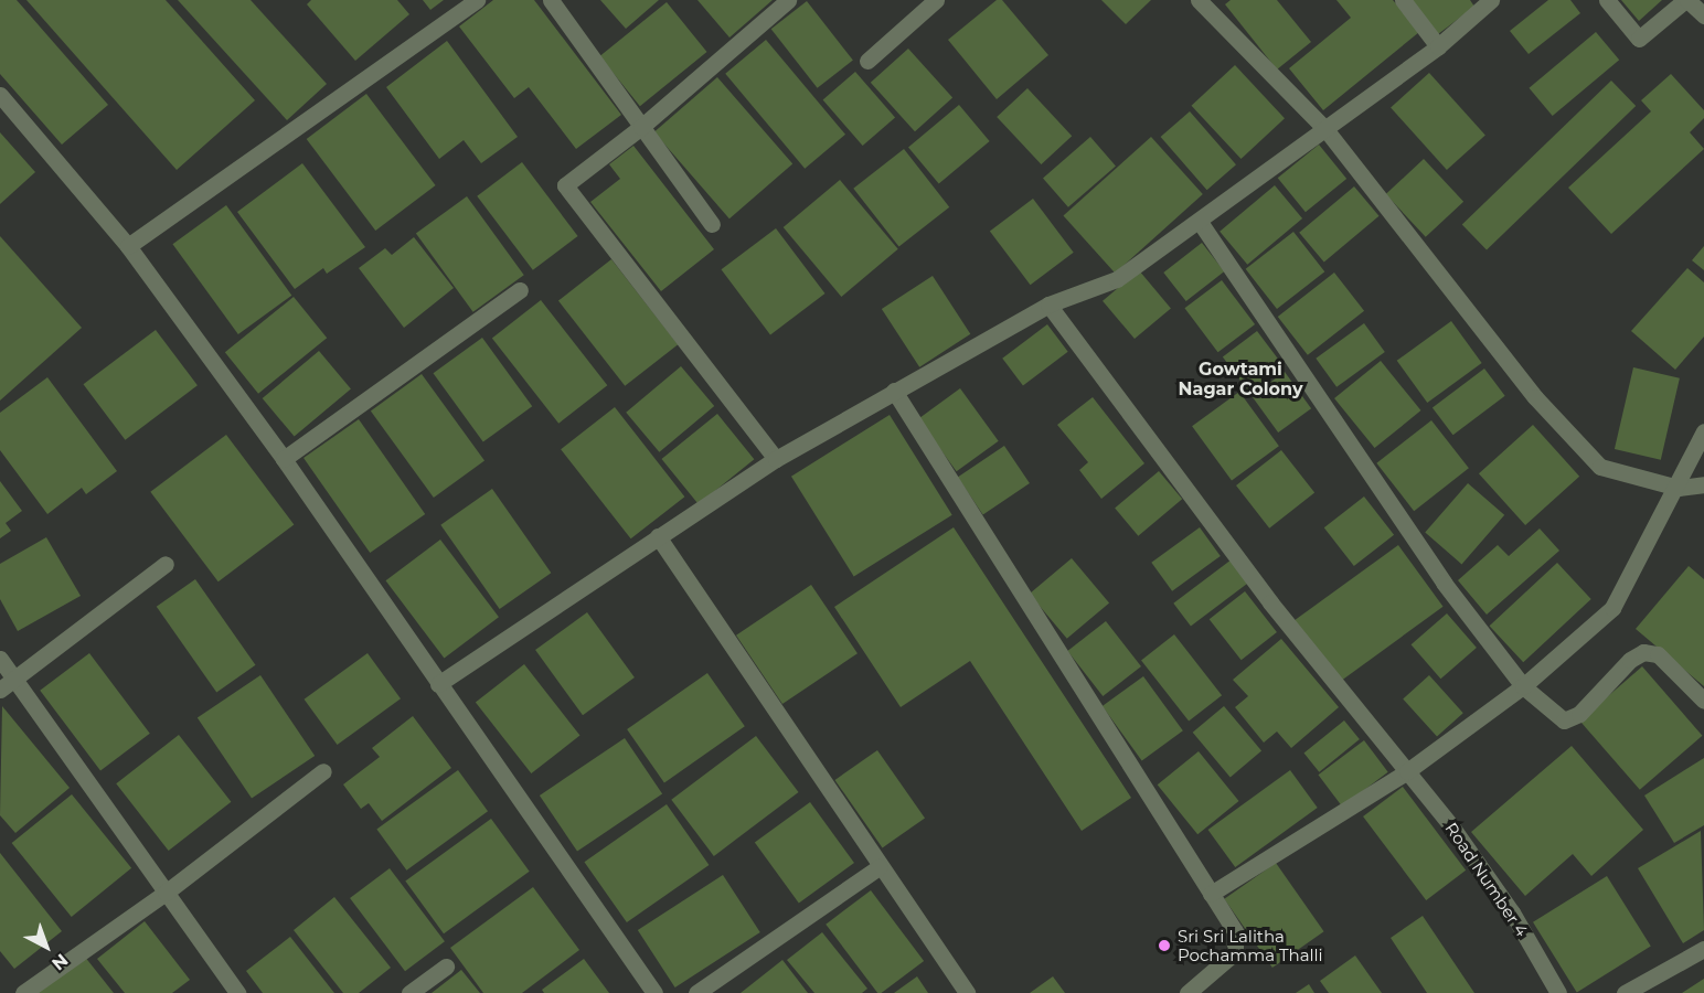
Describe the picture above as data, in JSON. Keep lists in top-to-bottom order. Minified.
{"streets":{"street":["Road Number 4"]},"districts":["Gowtami Nagar Colony"],"places":["Sri Sri Lalitha Pochamma Thalli"],"north":"bottom right"}
